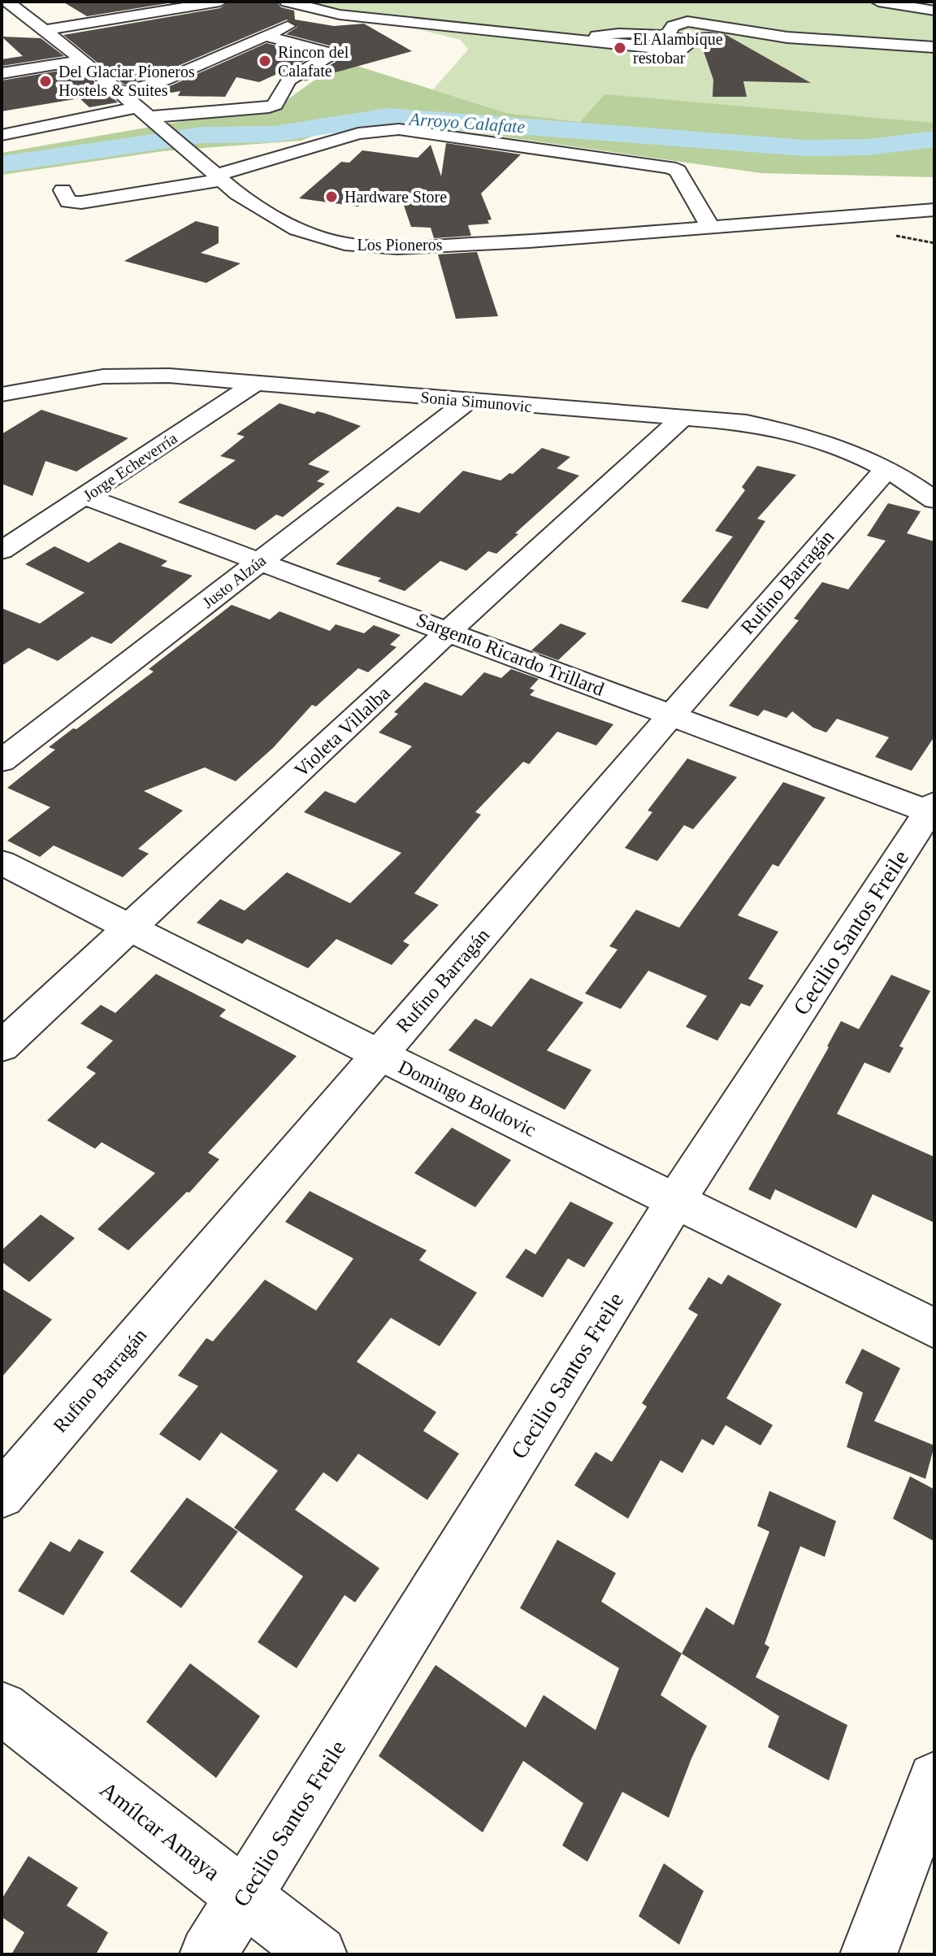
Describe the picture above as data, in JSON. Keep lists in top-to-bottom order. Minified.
{"streets":{"street":["Los Pioneros","Sonia Simunovic","Jorge Echeverría","Justo Alzúa","Rufino Barragán","Sargento Ricardo Trillard","Violeta Villalba","Cecilio Santos Freile","Domingo Boldovic","Amílcar Amaya"]},"crossings":[["Sonia Simunovic","Jorge Echeverría"],["Sonia Simunovic","Justo Alzúa"],["Sonia Simunovic","Rufino Barragán"],["Sonia Simunovic","Violeta Villalba"],["Jorge Echeverría","Sargento Ricardo Trillard"],["Justo Alzúa","Sargento Ricardo Trillard"],["Rufino Barragán","Sargento Ricardo Trillard"],["Rufino Barragán","Domingo Boldovic"],["Sargento Ricardo Trillard","Violeta Villalba"],["Sargento Ricardo Trillard","Cecilio Santos Freile"],["Violeta Villalba","Domingo Boldovic"],["Cecilio Santos Freile","Domingo Boldovic"],["Cecilio Santos Freile","Amílcar Amaya"]],"water":["Arroyo Calafate"],"places":["El Alambique restobar","Rincon del Calafate","Del Glaciar Pioneros Hostels & Suites","Hardware Store"]}
